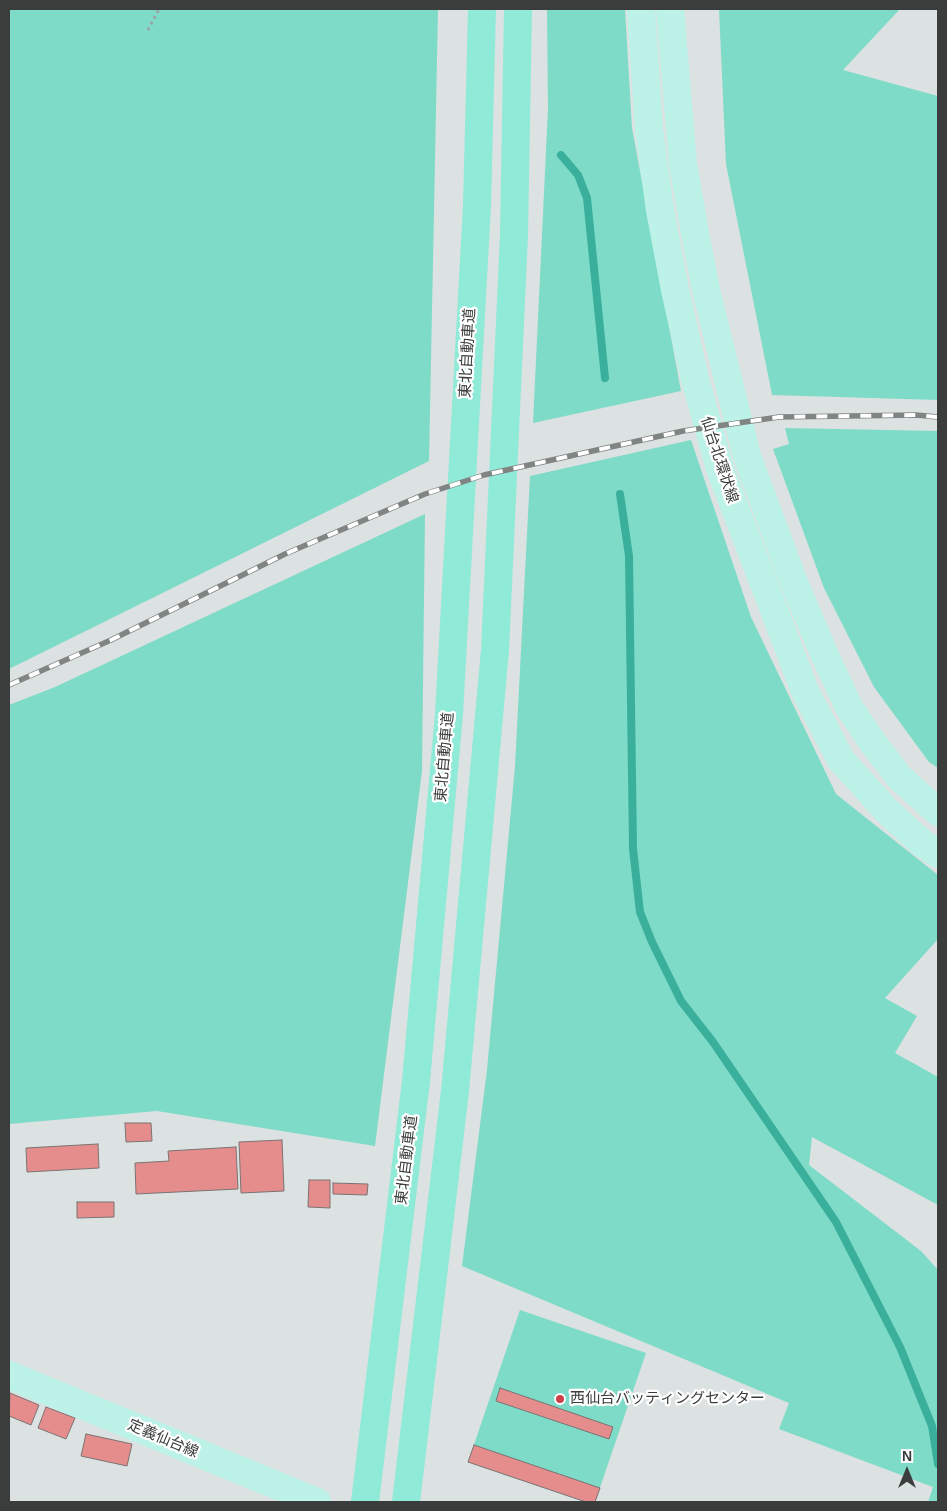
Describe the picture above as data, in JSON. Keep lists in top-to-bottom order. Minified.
{"streets":{"highway":["東北自動車道"],"main road":["仙台北環状線","定義仙台線"]},"places":["西仙台バッティングセンター"],"north":"top"}
